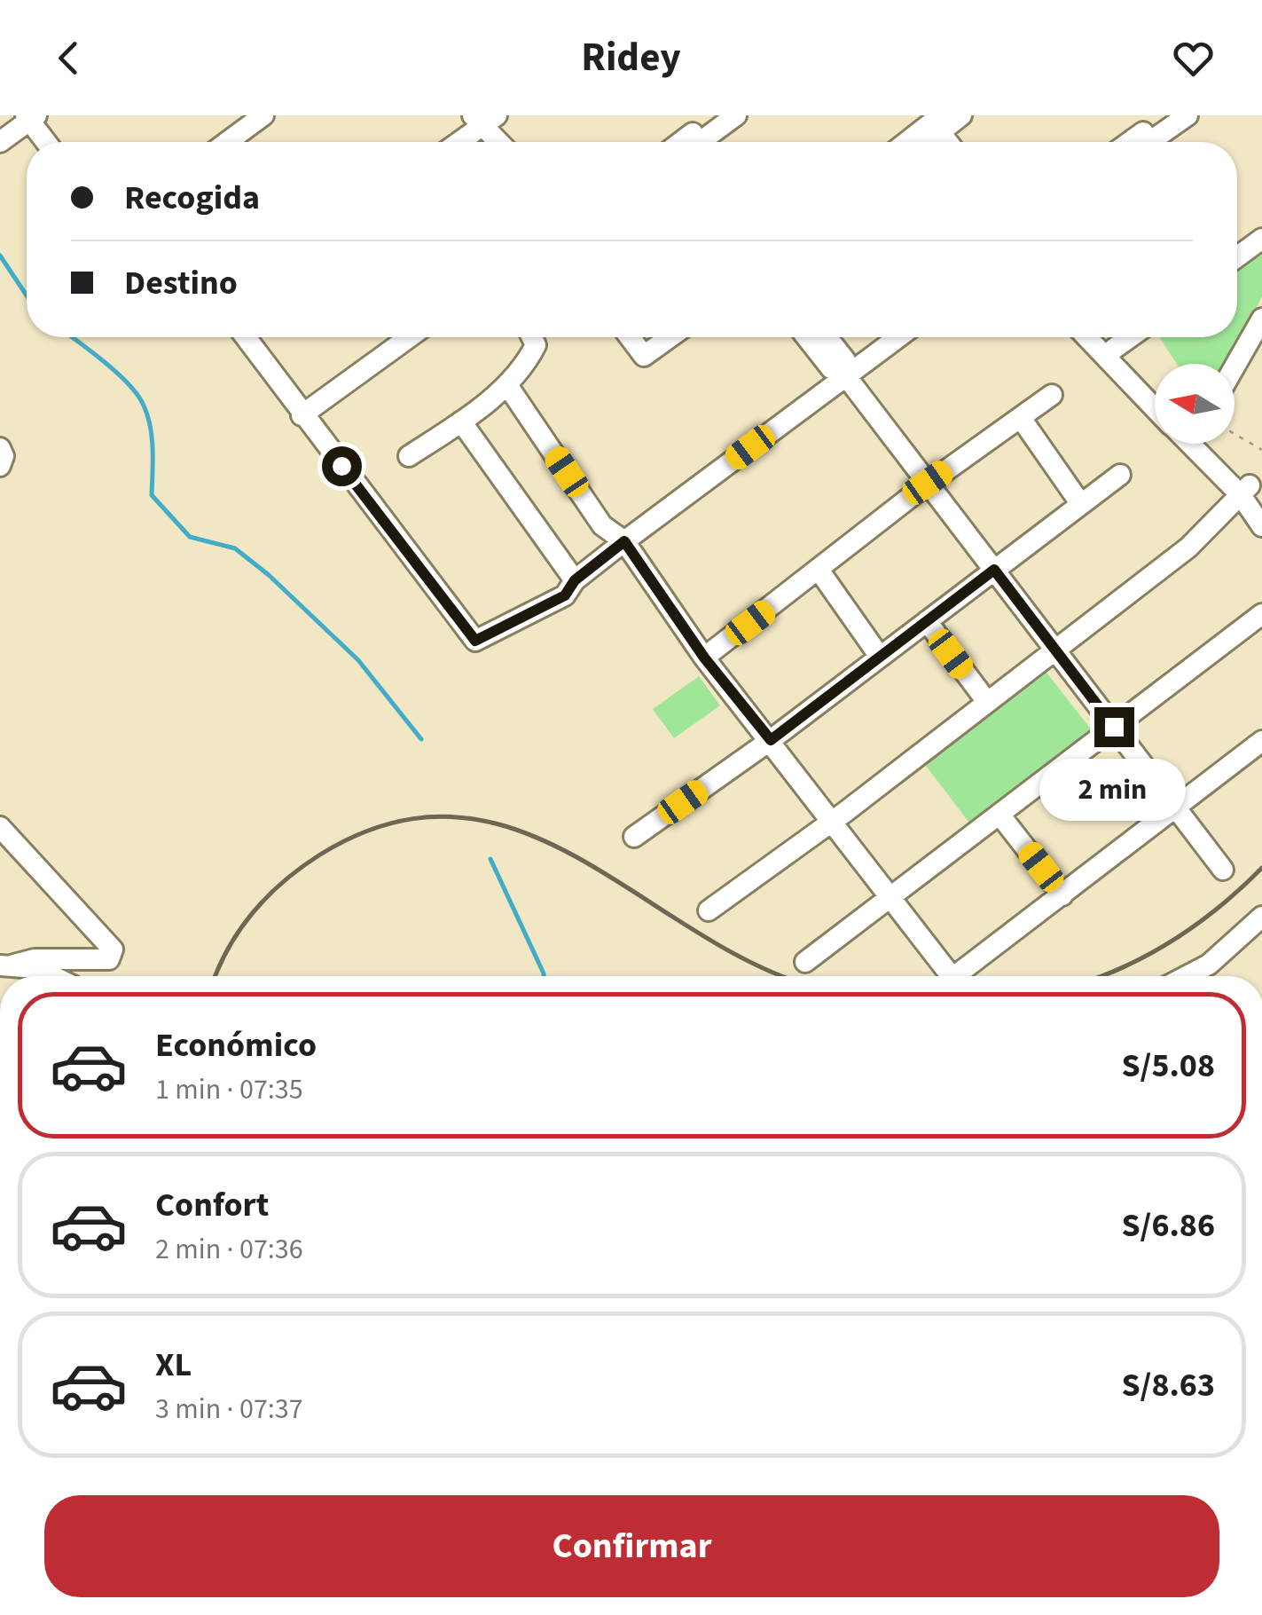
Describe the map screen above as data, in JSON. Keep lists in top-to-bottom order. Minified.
{"north":"left","page":{"header":"Ridey","banner":["Recogida","Destino"],"bubble":"2 min","list":[{"name":"Económico","note":"1 min · 07:35","value":"S/5.08"},{"name":"Confort","note":"2 min · 07:36","value":"S/6.86"},{"name":"XL","note":"3 min · 07:37","value":"S/8.63"}],"buttons":"Confirmar"}}
